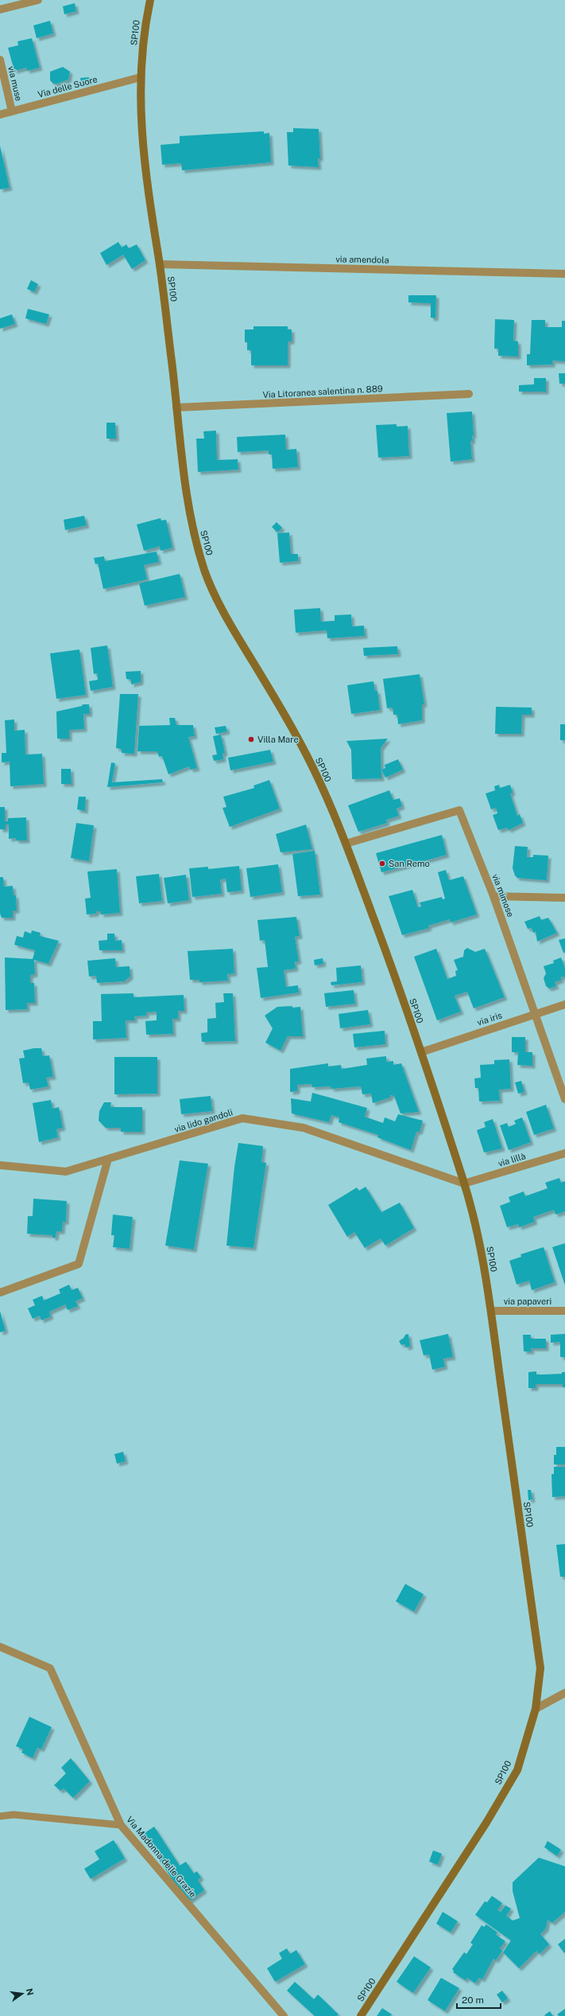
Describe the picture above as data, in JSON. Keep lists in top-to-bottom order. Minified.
{"streets":{"main road":["SP100"],"street":["via muse","Via delle Suore","via amendola","Via Litoranea salentina n. 889","via mimose","via iris","via lido gandoli","via lillà","via papaveri","Via Madonna delle Grazie"]},"crossings":[["SP100","Via delle Suore"],["SP100","via amendola"],["SP100","Via Litoranea salentina n. 889"],["SP100","via mimose"],["SP100","via iris"],["SP100","via lido gandoli"],["SP100","via lillà"],["SP100","via papaveri"],["via muse","Via delle Suore"],["via mimose","via iris"],["via lido gandoli","via lillà"]],"places":["Villa Mare","San Remo"],"scale_bar":"20 m","north":"right"}
